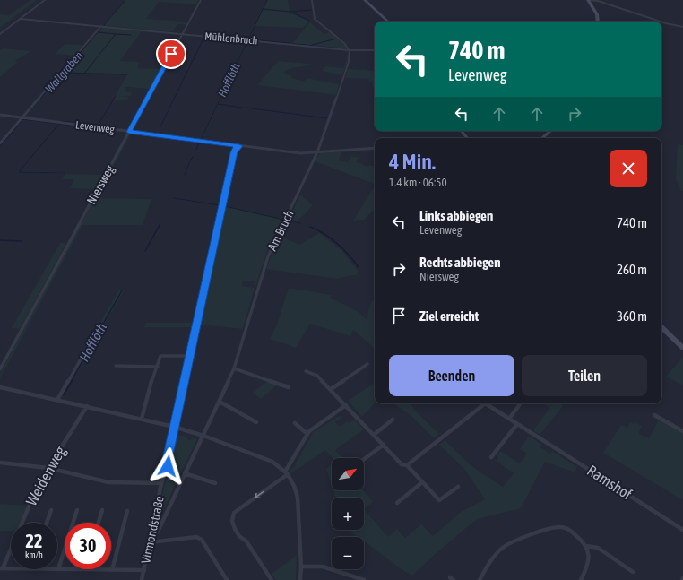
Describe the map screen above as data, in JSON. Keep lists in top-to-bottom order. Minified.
{"streets":{"street":["Mühlenbruch","Levenweg","Niersweg","Am Bruch","Weidenweg","Ramshof","Virmondstraße"]},"crossings":[["Mühlenbruch","Niersweg"],["Mühlenbruch","Am Bruch"],["Levenweg","Niersweg"],["Levenweg","Am Bruch"],["Levenweg","Virmondstraße"],["Am Bruch","Virmondstraße"]],"water":["Wallgraben","Hofflöth"],"north":"top right","page":{"turn":["740 m","Levenweg"],"heading":["4 Min.","1.4 km · 06:50"],"list":[{"name":"Links abbiegen","note":"Levenweg","value":"740 m"},{"name":"Rechts abbiegen","note":"Niersweg","value":"260 m"},{"name":"Ziel erreicht","value":"360 m"}],"buttons":["Beenden","Teilen"],"map_buttons":["+","−"],"speed":"22 km/h","limit":"30"}}
